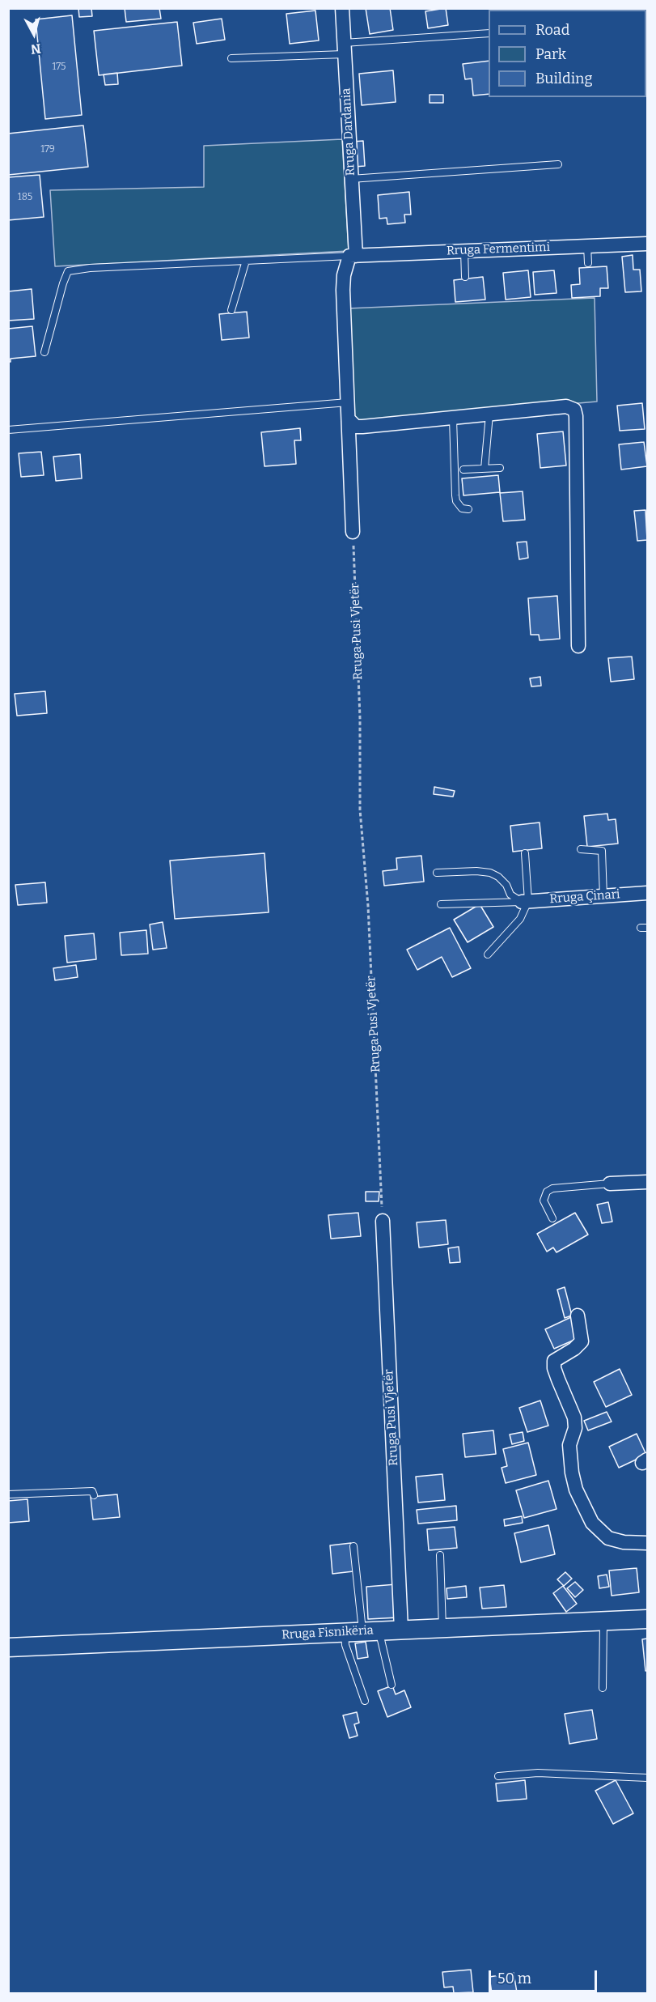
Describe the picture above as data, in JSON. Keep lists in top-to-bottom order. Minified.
{"streets":{"street":["Rruga Dardania","Rruga Fermentimi","Rruga Pusi Vjetër","Rruga Çinari","Rruga Fisnikëria"]},"crossings":[["Rruga Dardania","Rruga Fermentimi"],["Rruga Pusi Vjetër","Rruga Fisnikëria"]],"house_numbers":["175","179","185"],"legend":["Road","Park","Building"],"scale_bar":"50 m","north":"bottom"}
